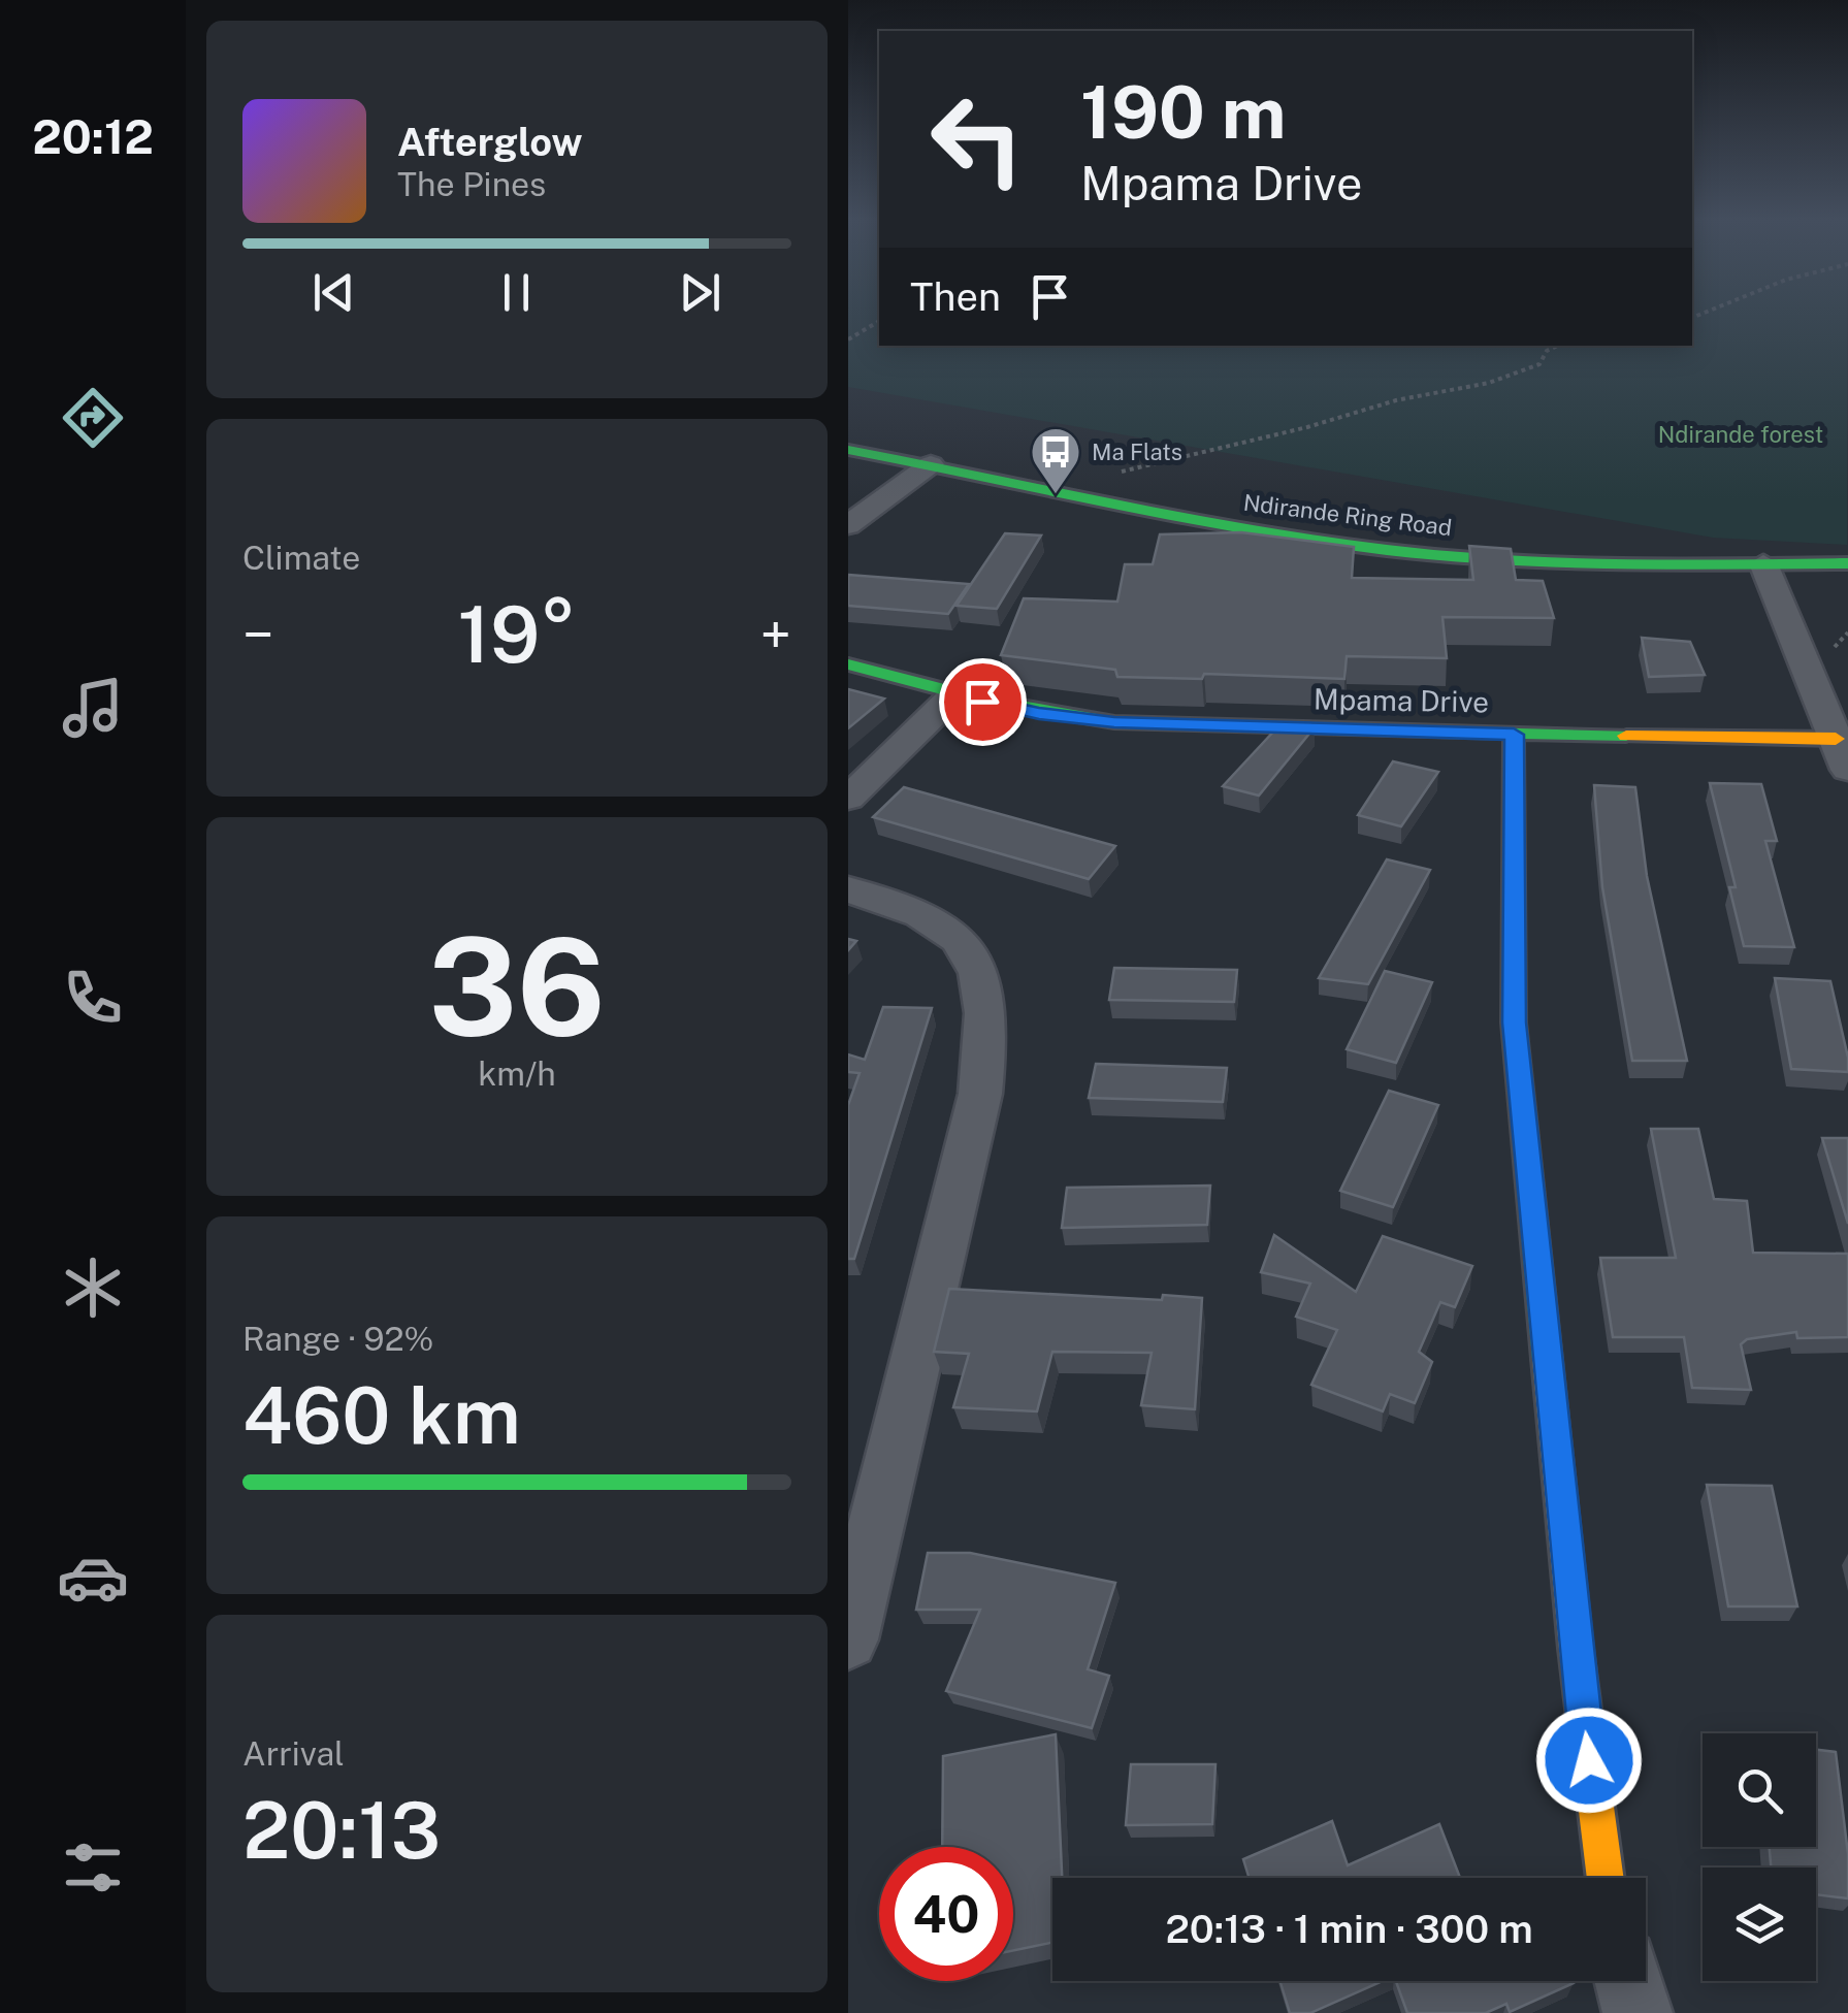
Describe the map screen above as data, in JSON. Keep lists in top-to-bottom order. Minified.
{"streets":{"street":["Ndirande Ring Road","Mpama Drive"]},"parks":["Ndirande forest"],"places":{"bus stop":["Ma Flats"]},"page":{"tabs":"20:12","turn":["190 m","Mpama Drive"],"song":["Afterglow","The Pines"],"then":"Then","tile":["Climate",["36","km/h"],["Range · 92%","460 km"],["Arrival","20:13"]],"heat":["−","19°","+"],"limit":"40","trip":"20:13 · 1 min · 300 m"}}
